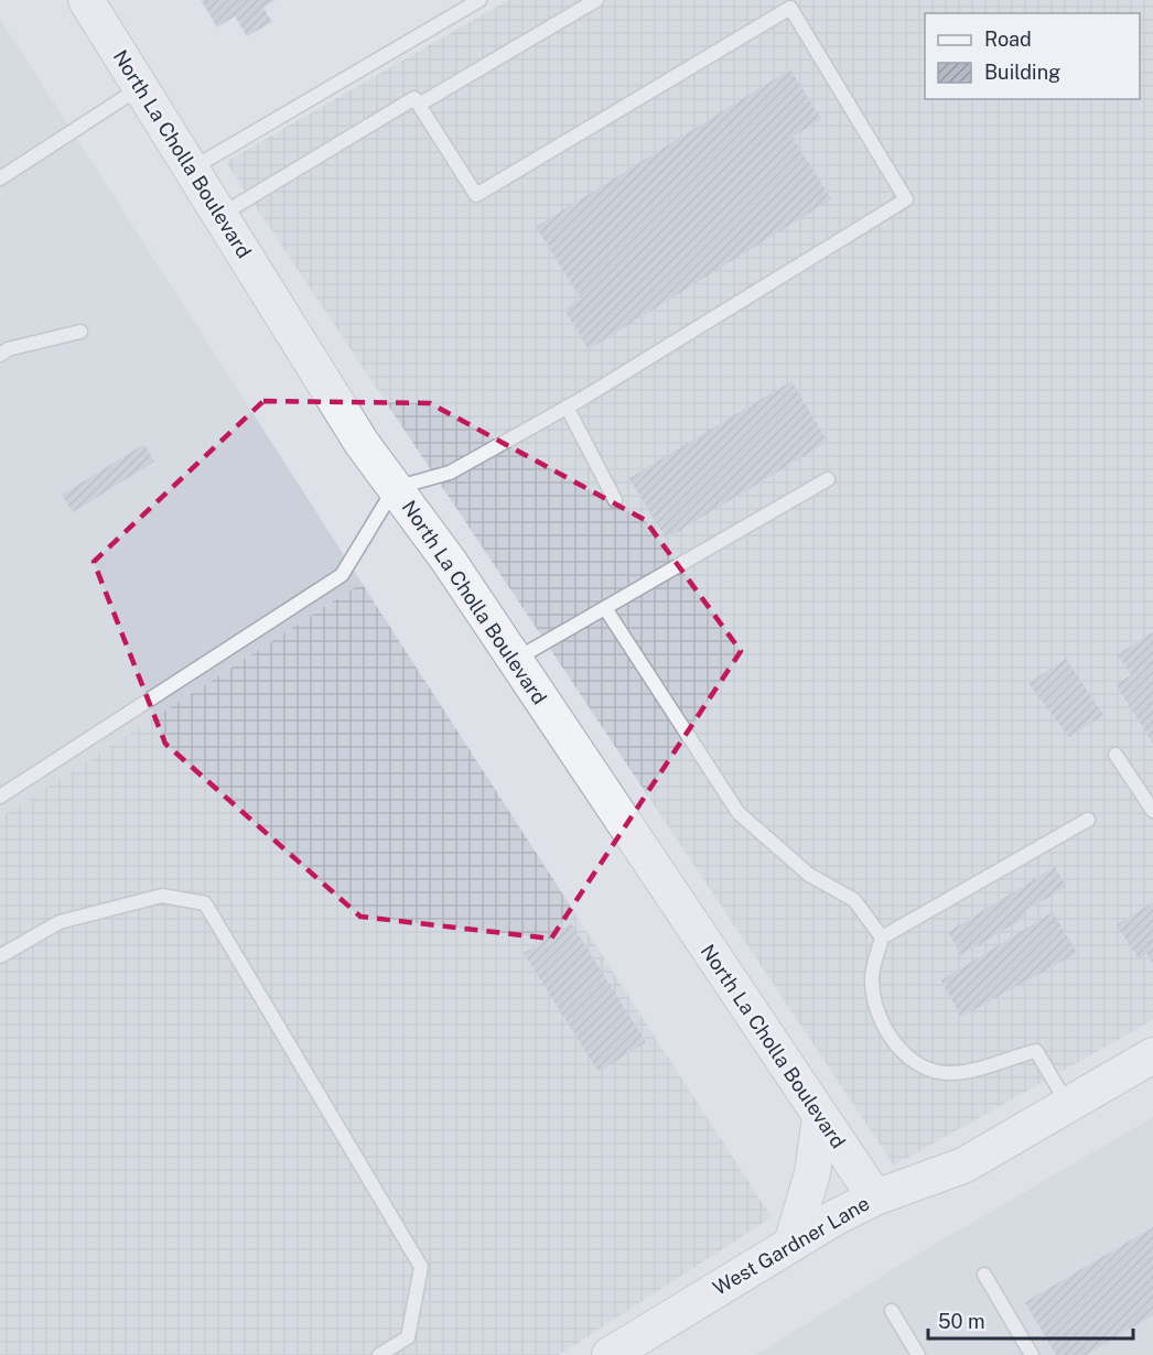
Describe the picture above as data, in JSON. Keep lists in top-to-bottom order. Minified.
{"streets":{"street":["North La Cholla Boulevard","West Gardner Lane"]},"crossings":[["North La Cholla Boulevard","West Gardner Lane"]],"legend":["Road","Building"],"scale_bar":"50 m"}
